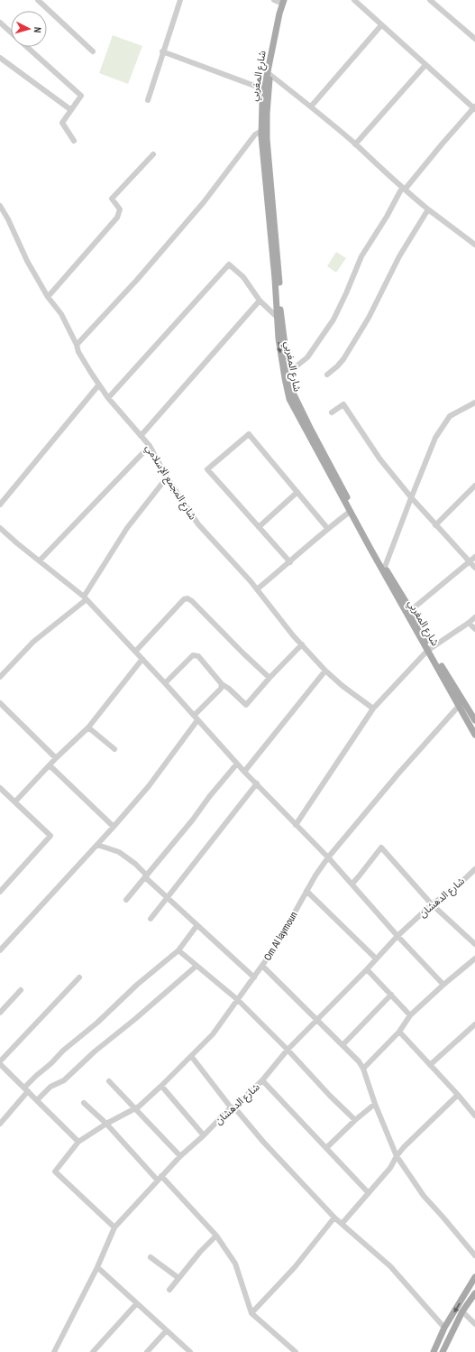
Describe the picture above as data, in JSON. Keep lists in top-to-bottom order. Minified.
{"streets":{"main road":["شارع المغربي"],"street":["شارع المجمع الإسلامي","شارع الدهشان","Om Al laymoun"]},"crossings":[["شارع المغربي","Om Al laymoun"],["شارع الدهشان","Om Al laymoun"]],"north":"right"}
